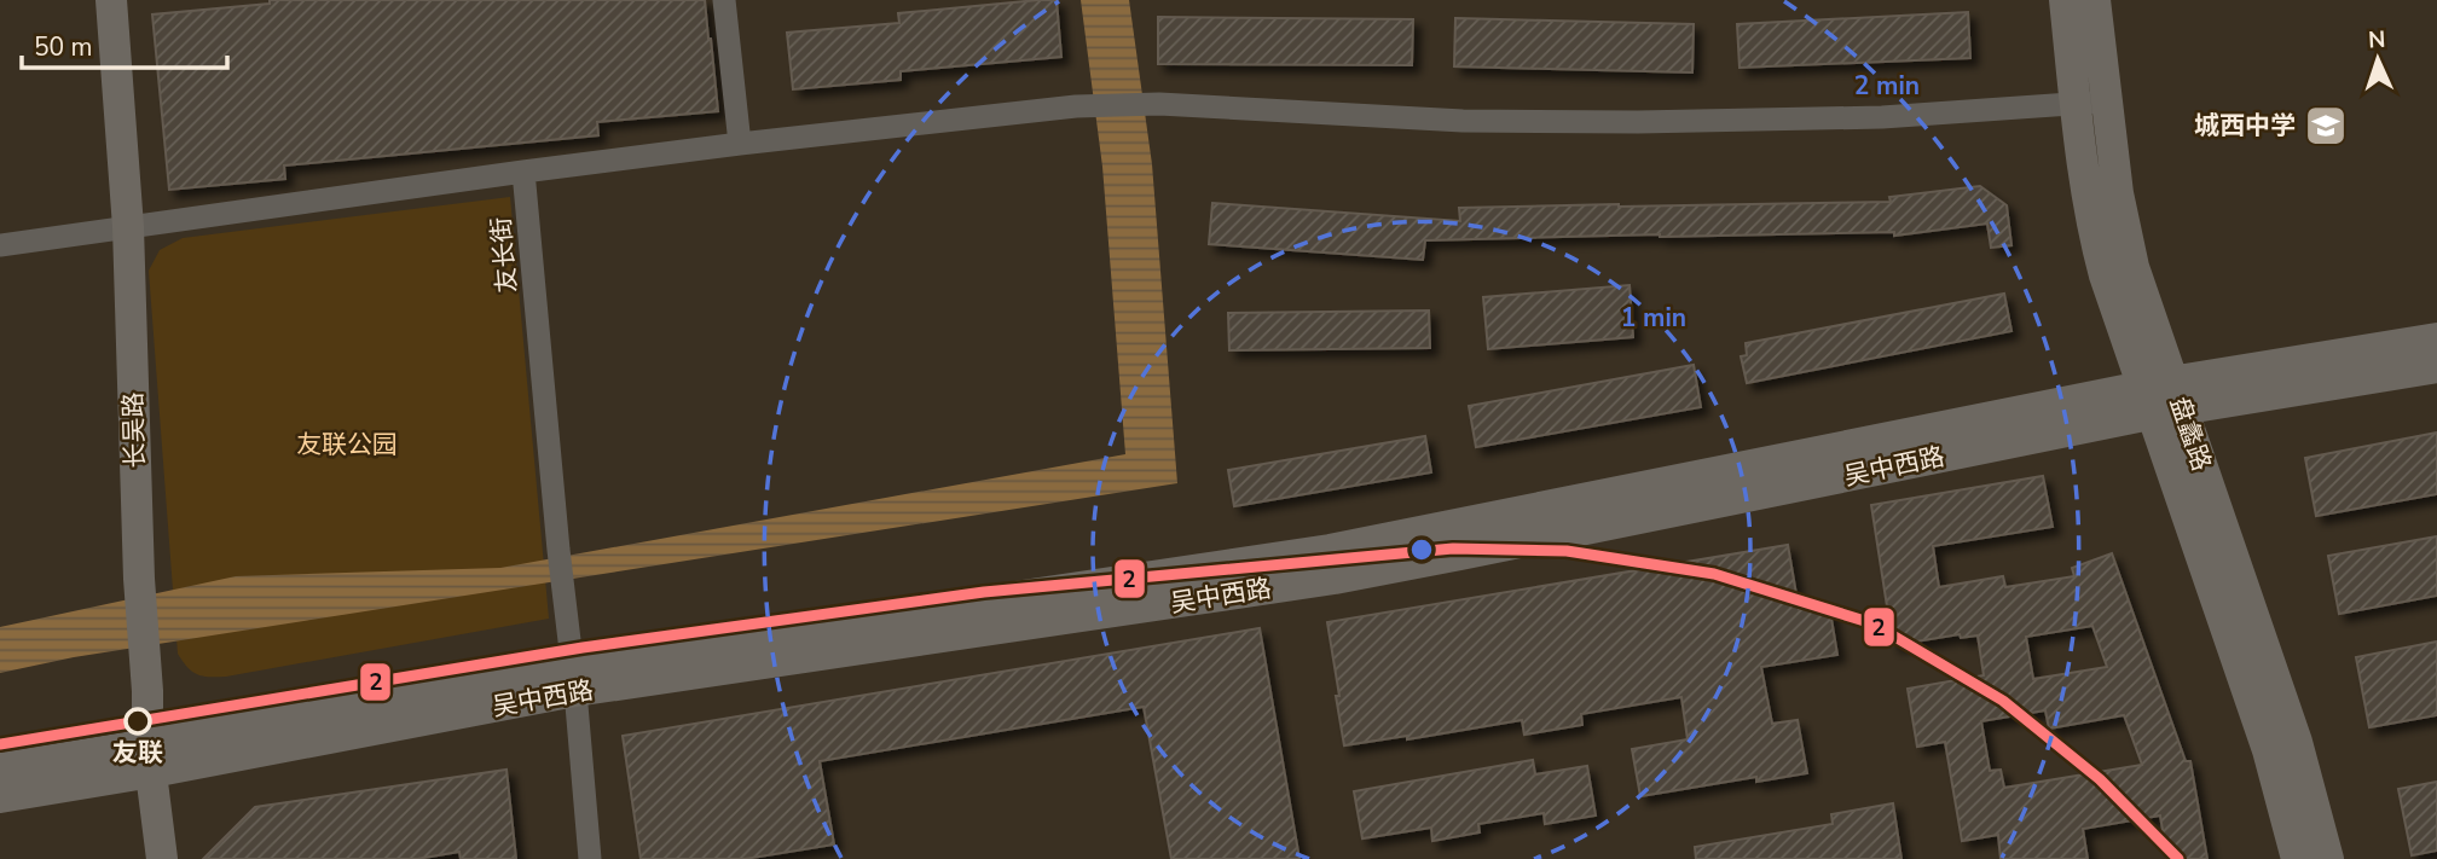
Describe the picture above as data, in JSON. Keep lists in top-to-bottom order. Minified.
{"streets":{"main road":["长吴路","盘蠡路","吴中西路"],"street":["友长街"]},"crossings":[["友长街","吴中西路"],["长吴路","吴中西路"],["盘蠡路","吴中西路"]],"parks":["友联公园"],"places":{"school or university":["城西中学"],"other":["友联"]},"lines":["metro line 2"],"scale_bar":"50 m","north":"top","rings":["2 min","1 min"]}
